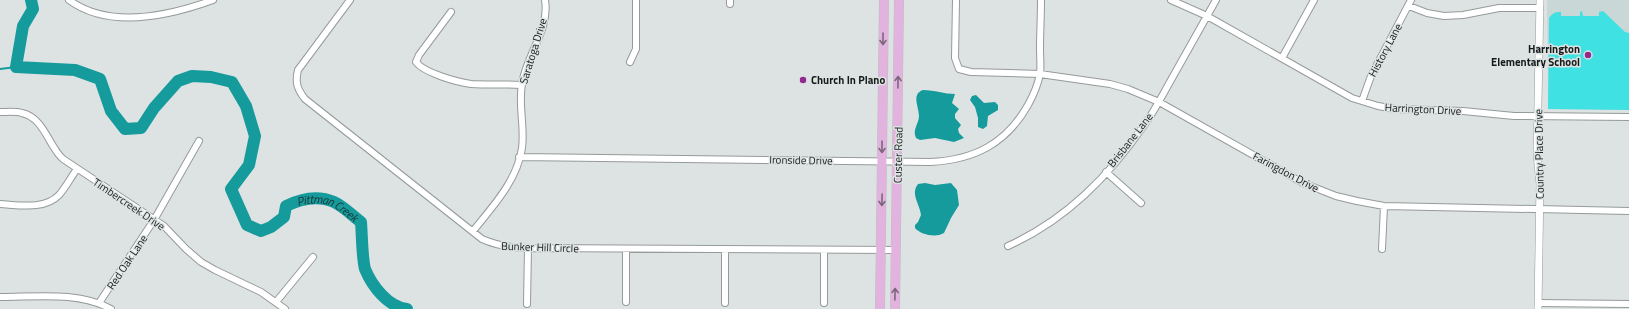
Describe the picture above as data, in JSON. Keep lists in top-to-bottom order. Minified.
{"streets":{"main road":["Custer Road"],"street":["History Lane","Saratoga Drive","Harrington Drive","Brisbane Lane","Country Place Drive","Ironside Drive","Faringdon Drive","Timbercreek Drive","Bunker Hill Circle","Red Oak Lane"]},"crossings":[["History Lane","Harrington Drive"],["Saratoga Drive","Ironside Drive"],["Saratoga Drive","Bunker Hill Circle"],["Harrington Drive","Brisbane Lane"],["Harrington Drive","Country Place Drive"],["Brisbane Lane","Faringdon Drive"],["Country Place Drive","Faringdon Drive"],["Custer Road","Ironside Drive"],["Custer Road","Bunker Hill Circle"],["Ironside Drive","Faringdon Drive"],["Timbercreek Drive","Red Oak Lane"]],"water":["Pittman Creek"],"places":["Harrington Elementary School","Church In Plano"]}
